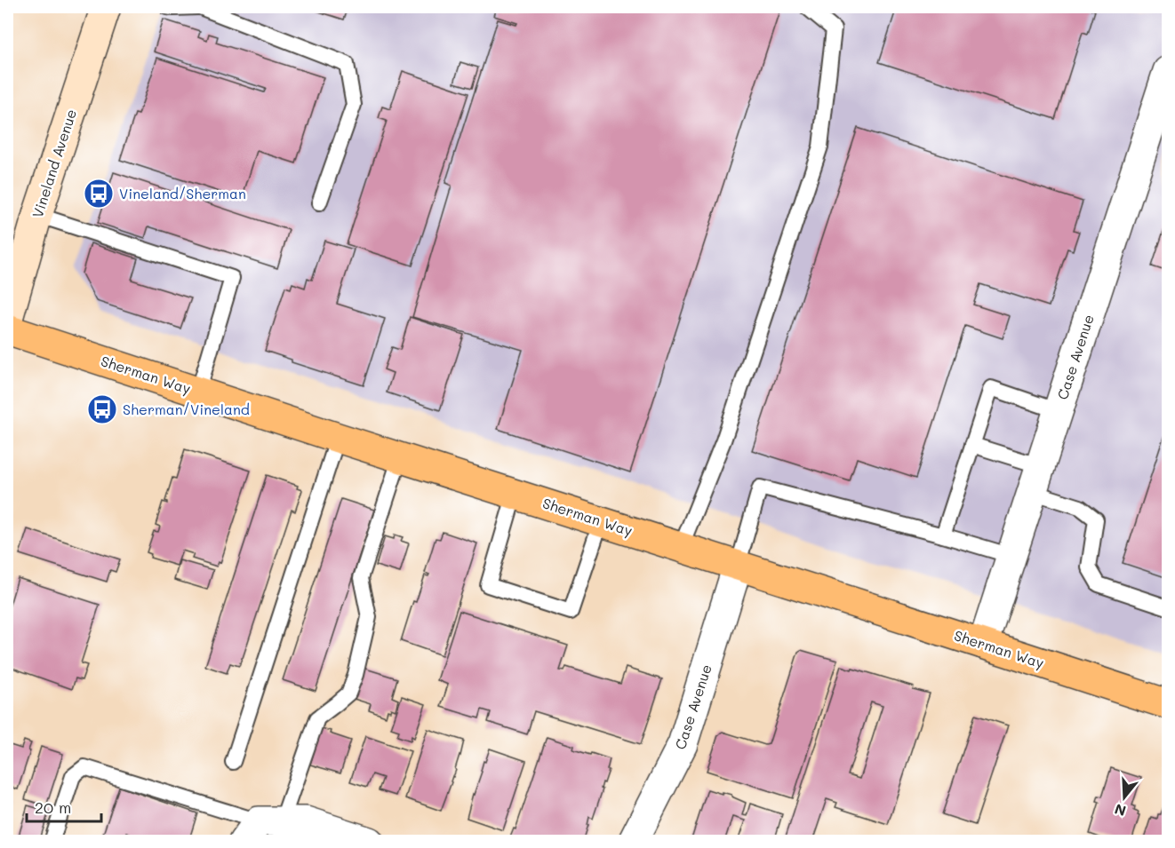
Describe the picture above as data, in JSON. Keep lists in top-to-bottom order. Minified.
{"streets":{"main road":["Vineland Avenue","Sherman Way"],"street":["Case Avenue"]},"crossings":[["Case Avenue","Sherman Way"]],"places":{"bus stop":["Vineland/Sherman","Sherman/Vineland"]},"scale_bar":"20 m","north":"bottom"}
